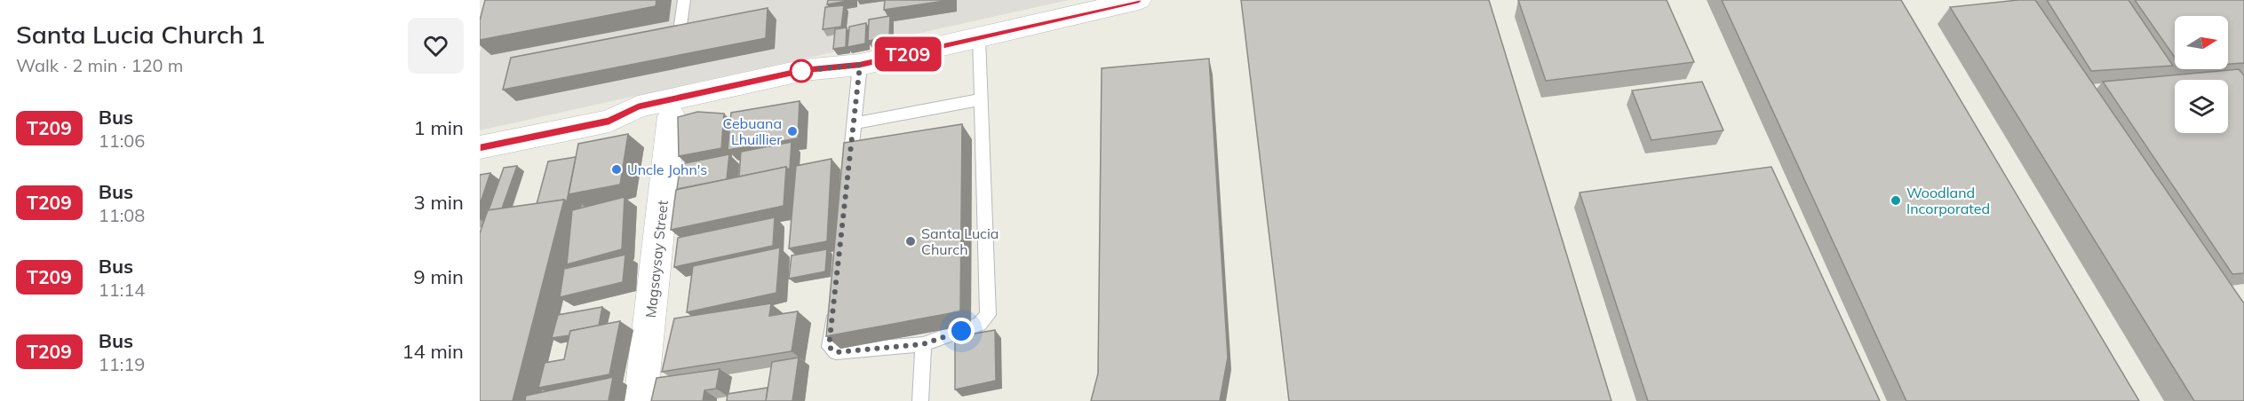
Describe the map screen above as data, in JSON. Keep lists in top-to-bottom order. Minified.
{"streets":{"main road":["Magsaysay Street"]},"places":["Cebuana Lhuillier","Uncle John's","Woodland Incorporated","Santa Lucia Church"],"lines":["bus line T209"],"north":"right","page":{"heading":["Santa Lucia Church 1","Walk · 2 min · 120 m"],"on_map":"T209","list":[{"mark":"T209","name":"Bus","note":"11:06","value":"1 min"},{"mark":"T209","name":"Bus","note":"11:08","value":"3 min"},{"mark":"T209","name":"Bus","note":"11:14","value":"9 min"},{"mark":"T209","name":"Bus","note":"11:19","value":"14 min"}]}}
